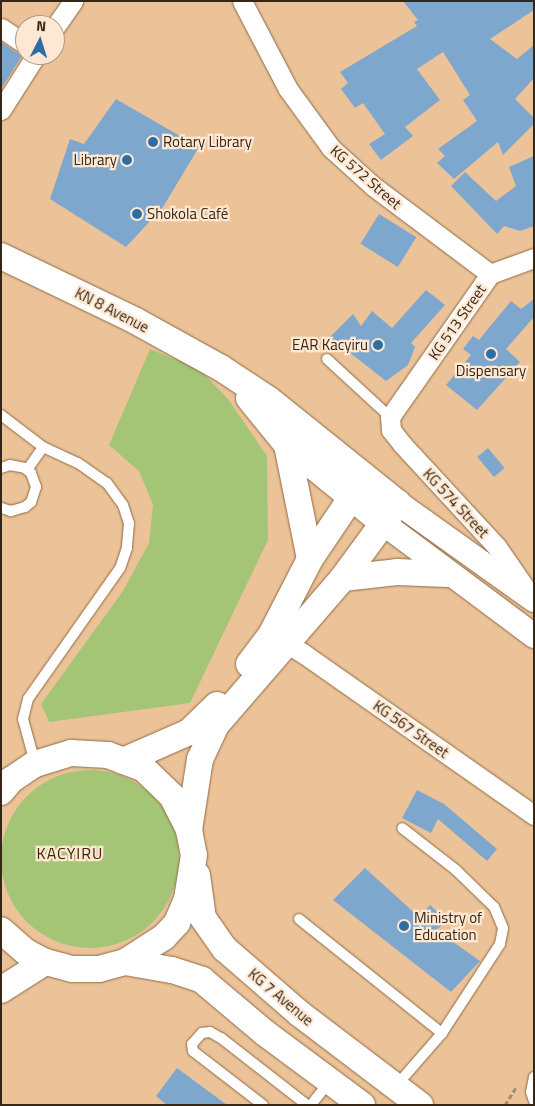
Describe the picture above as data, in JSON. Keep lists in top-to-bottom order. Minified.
{"streets":{"main road":["KN 8 Avenue","KG 7 Avenue"],"street":["KG 572 Street","KG 513 Street","KG 574 Street","KG 567 Street"]},"crossings":[["KG 572 Street","KG 513 Street"],["KG 513 Street","KG 574 Street"]],"districts":["KACYIRU"],"places":["Rotary Library","Library","Shokola Café","EAR Kacyiru","Dispensary","Ministry of Education"],"north":"top"}
